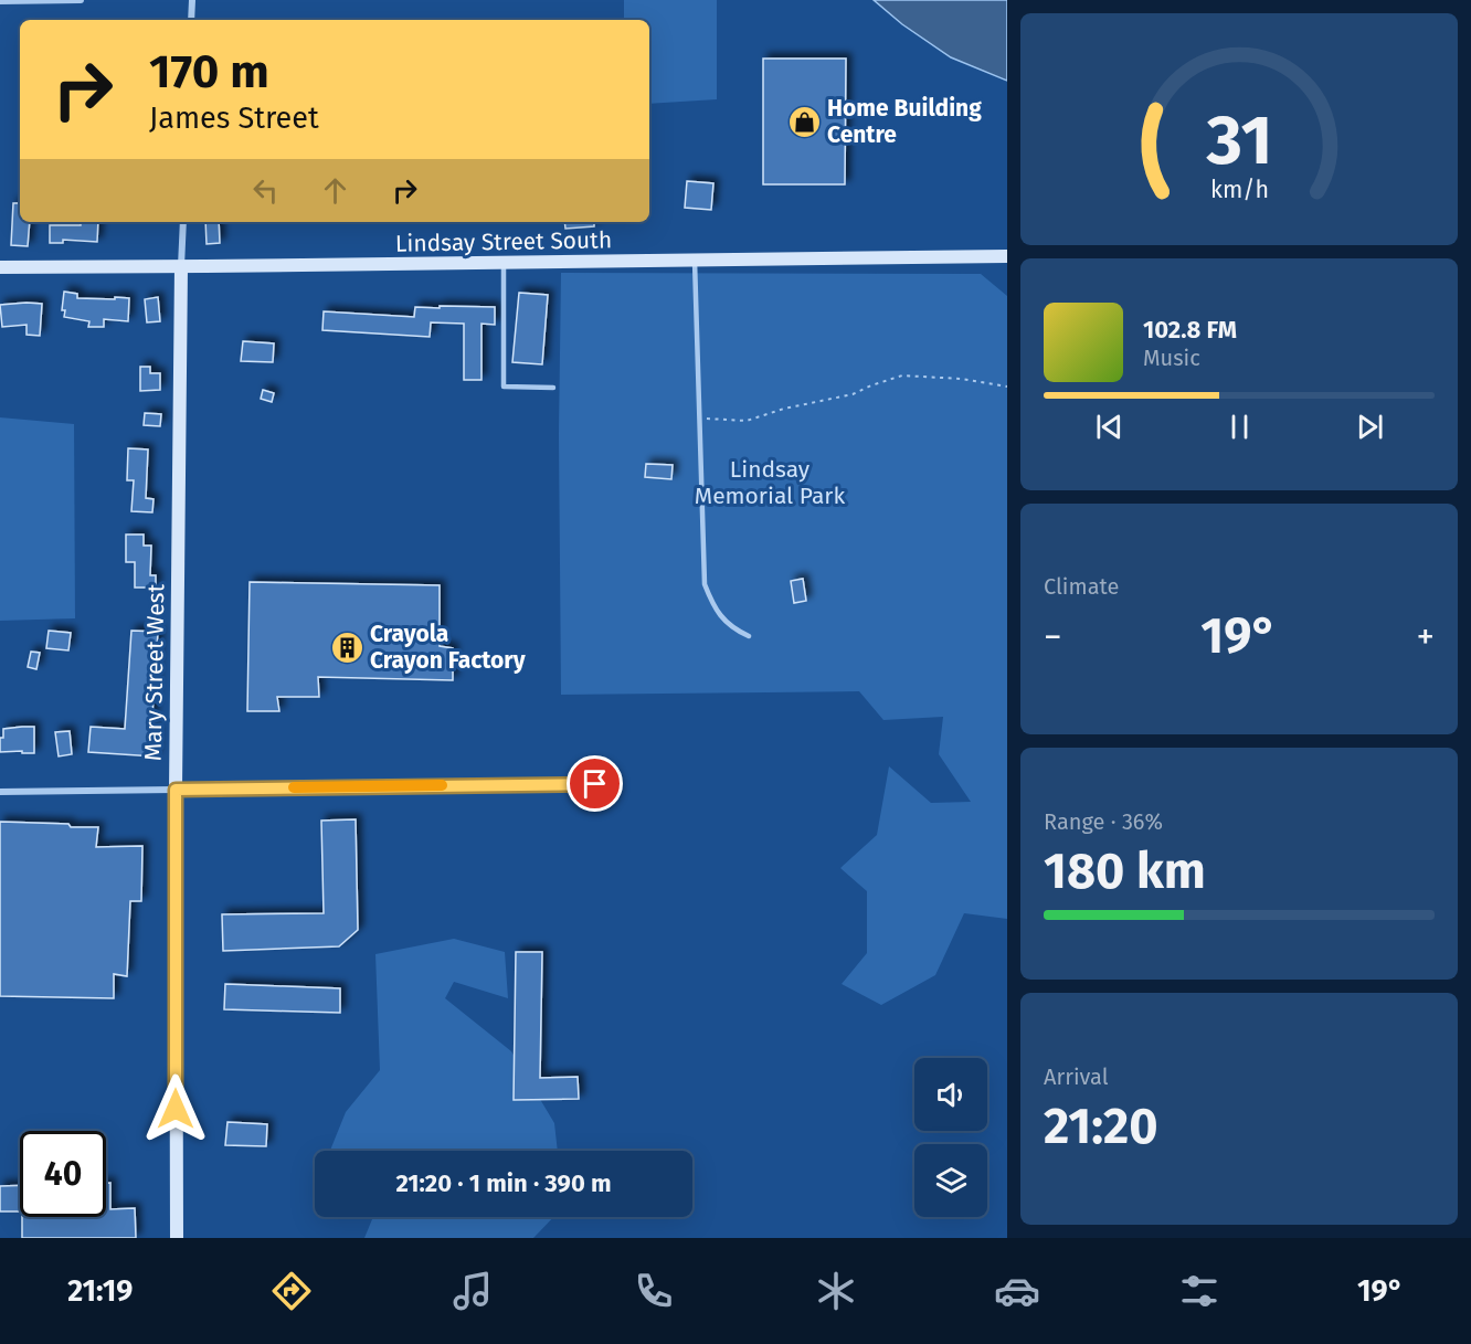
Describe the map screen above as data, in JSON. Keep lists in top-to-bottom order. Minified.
{"streets":{"main road":["Lindsay Street South","Mary Street West"]},"crossings":[["Lindsay Street South","Mary Street West"]],"parks":["Lindsay Memorial Park"],"places":{"shop":["Home Building Centre"],"building":["Crayola Crayon Factory"]},"page":{"turn":["170 m","James Street"],"song":["102.8 FM","Music"],"tile":["Climate",["Range · 36%","180 km"],["Arrival","21:20"]],"heat":["−","19°","+"],"limit":"40","trip":"21:20 · 1 min · 390 m","tabs":["21:19","19°"],"gauge":["31","km/h"]}}
